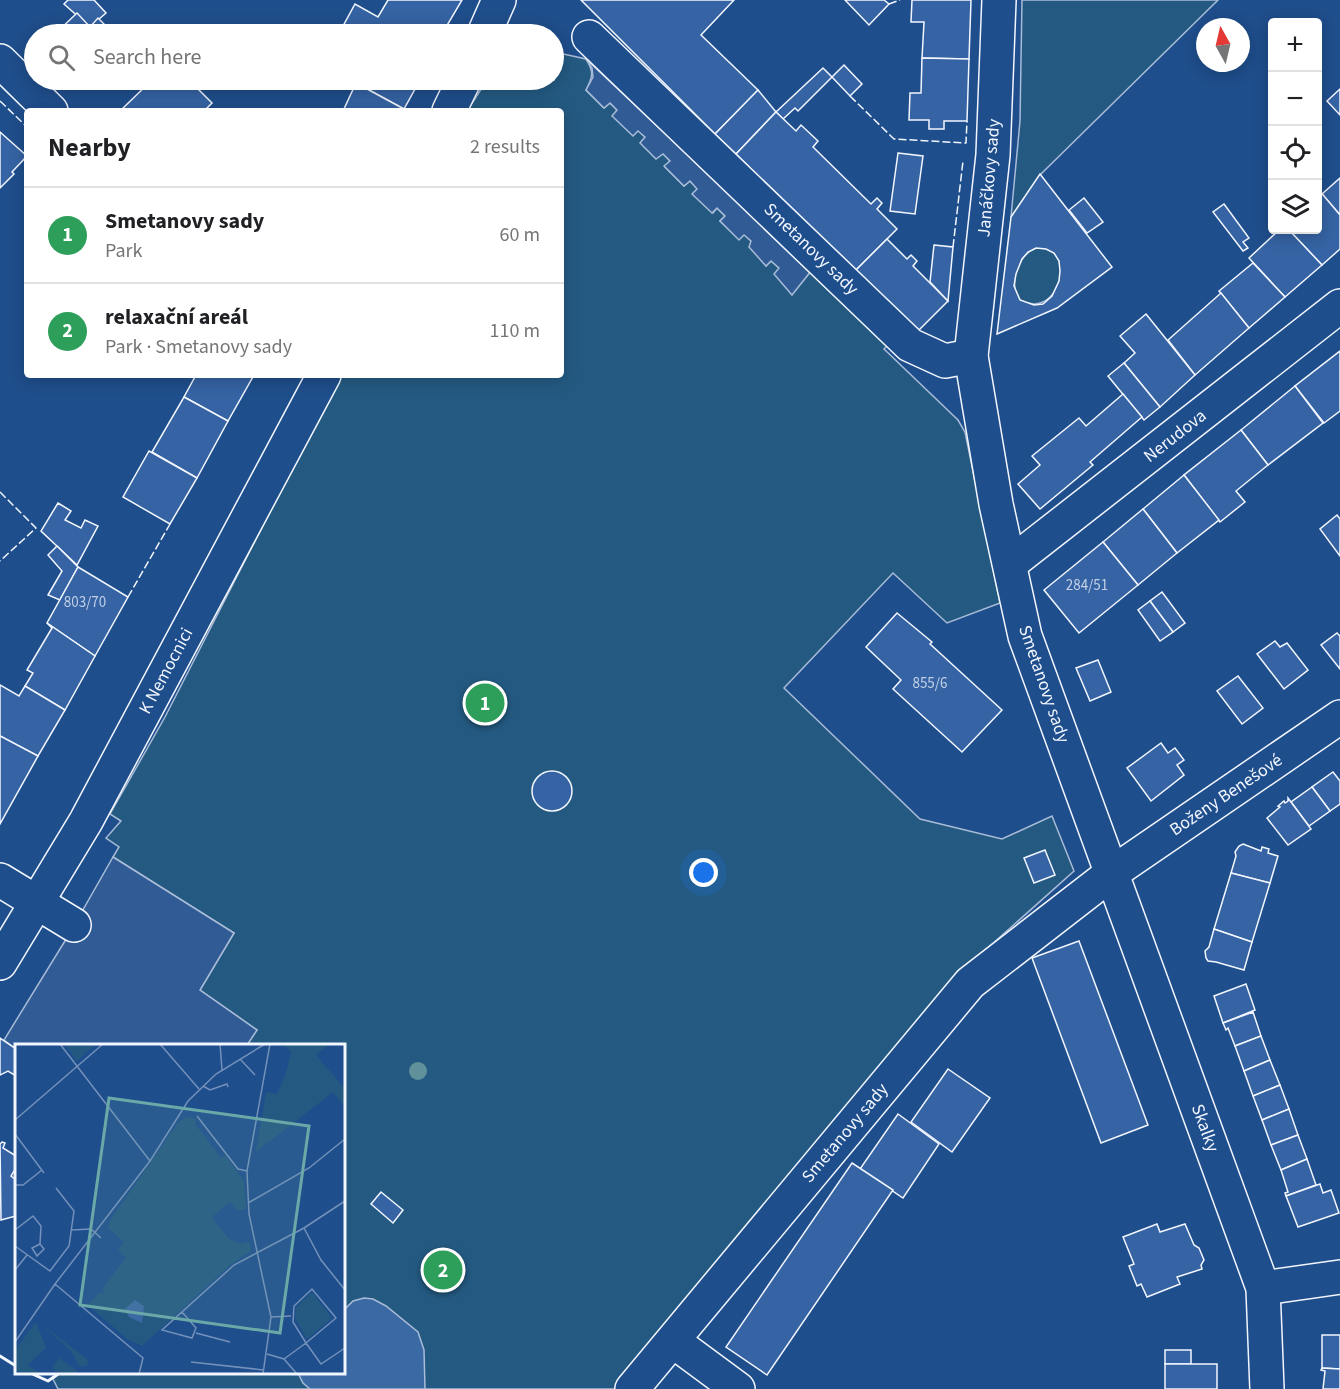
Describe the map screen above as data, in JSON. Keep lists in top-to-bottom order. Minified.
{"streets":{"street":["Janáčkovy sady","Smetanovy sady","Nerudova","K Nemocnici","Boženy Benešové","Skalky"]},"crossings":[["Janáčkovy sady","Smetanovy sady"],["Smetanovy sady","Nerudova"],["Smetanovy sady","Boženy Benešové"],["Smetanovy sady","Skalky"],["Boženy Benešové","Skalky"]],"house_numbers":["284/51","803/70","855/6"],"north":"top","page":{"map_buttons":["+","−"],"search":"Search here","heading":["Nearby","2 results"],"list":[{"mark":"1","name":"Smetanovy sady","note":"Park","value":"60 m"},{"mark":"2","name":"relaxační areál","note":"Park · Smetanovy sady","value":"110 m"}],"pins":["1","2"]}}
